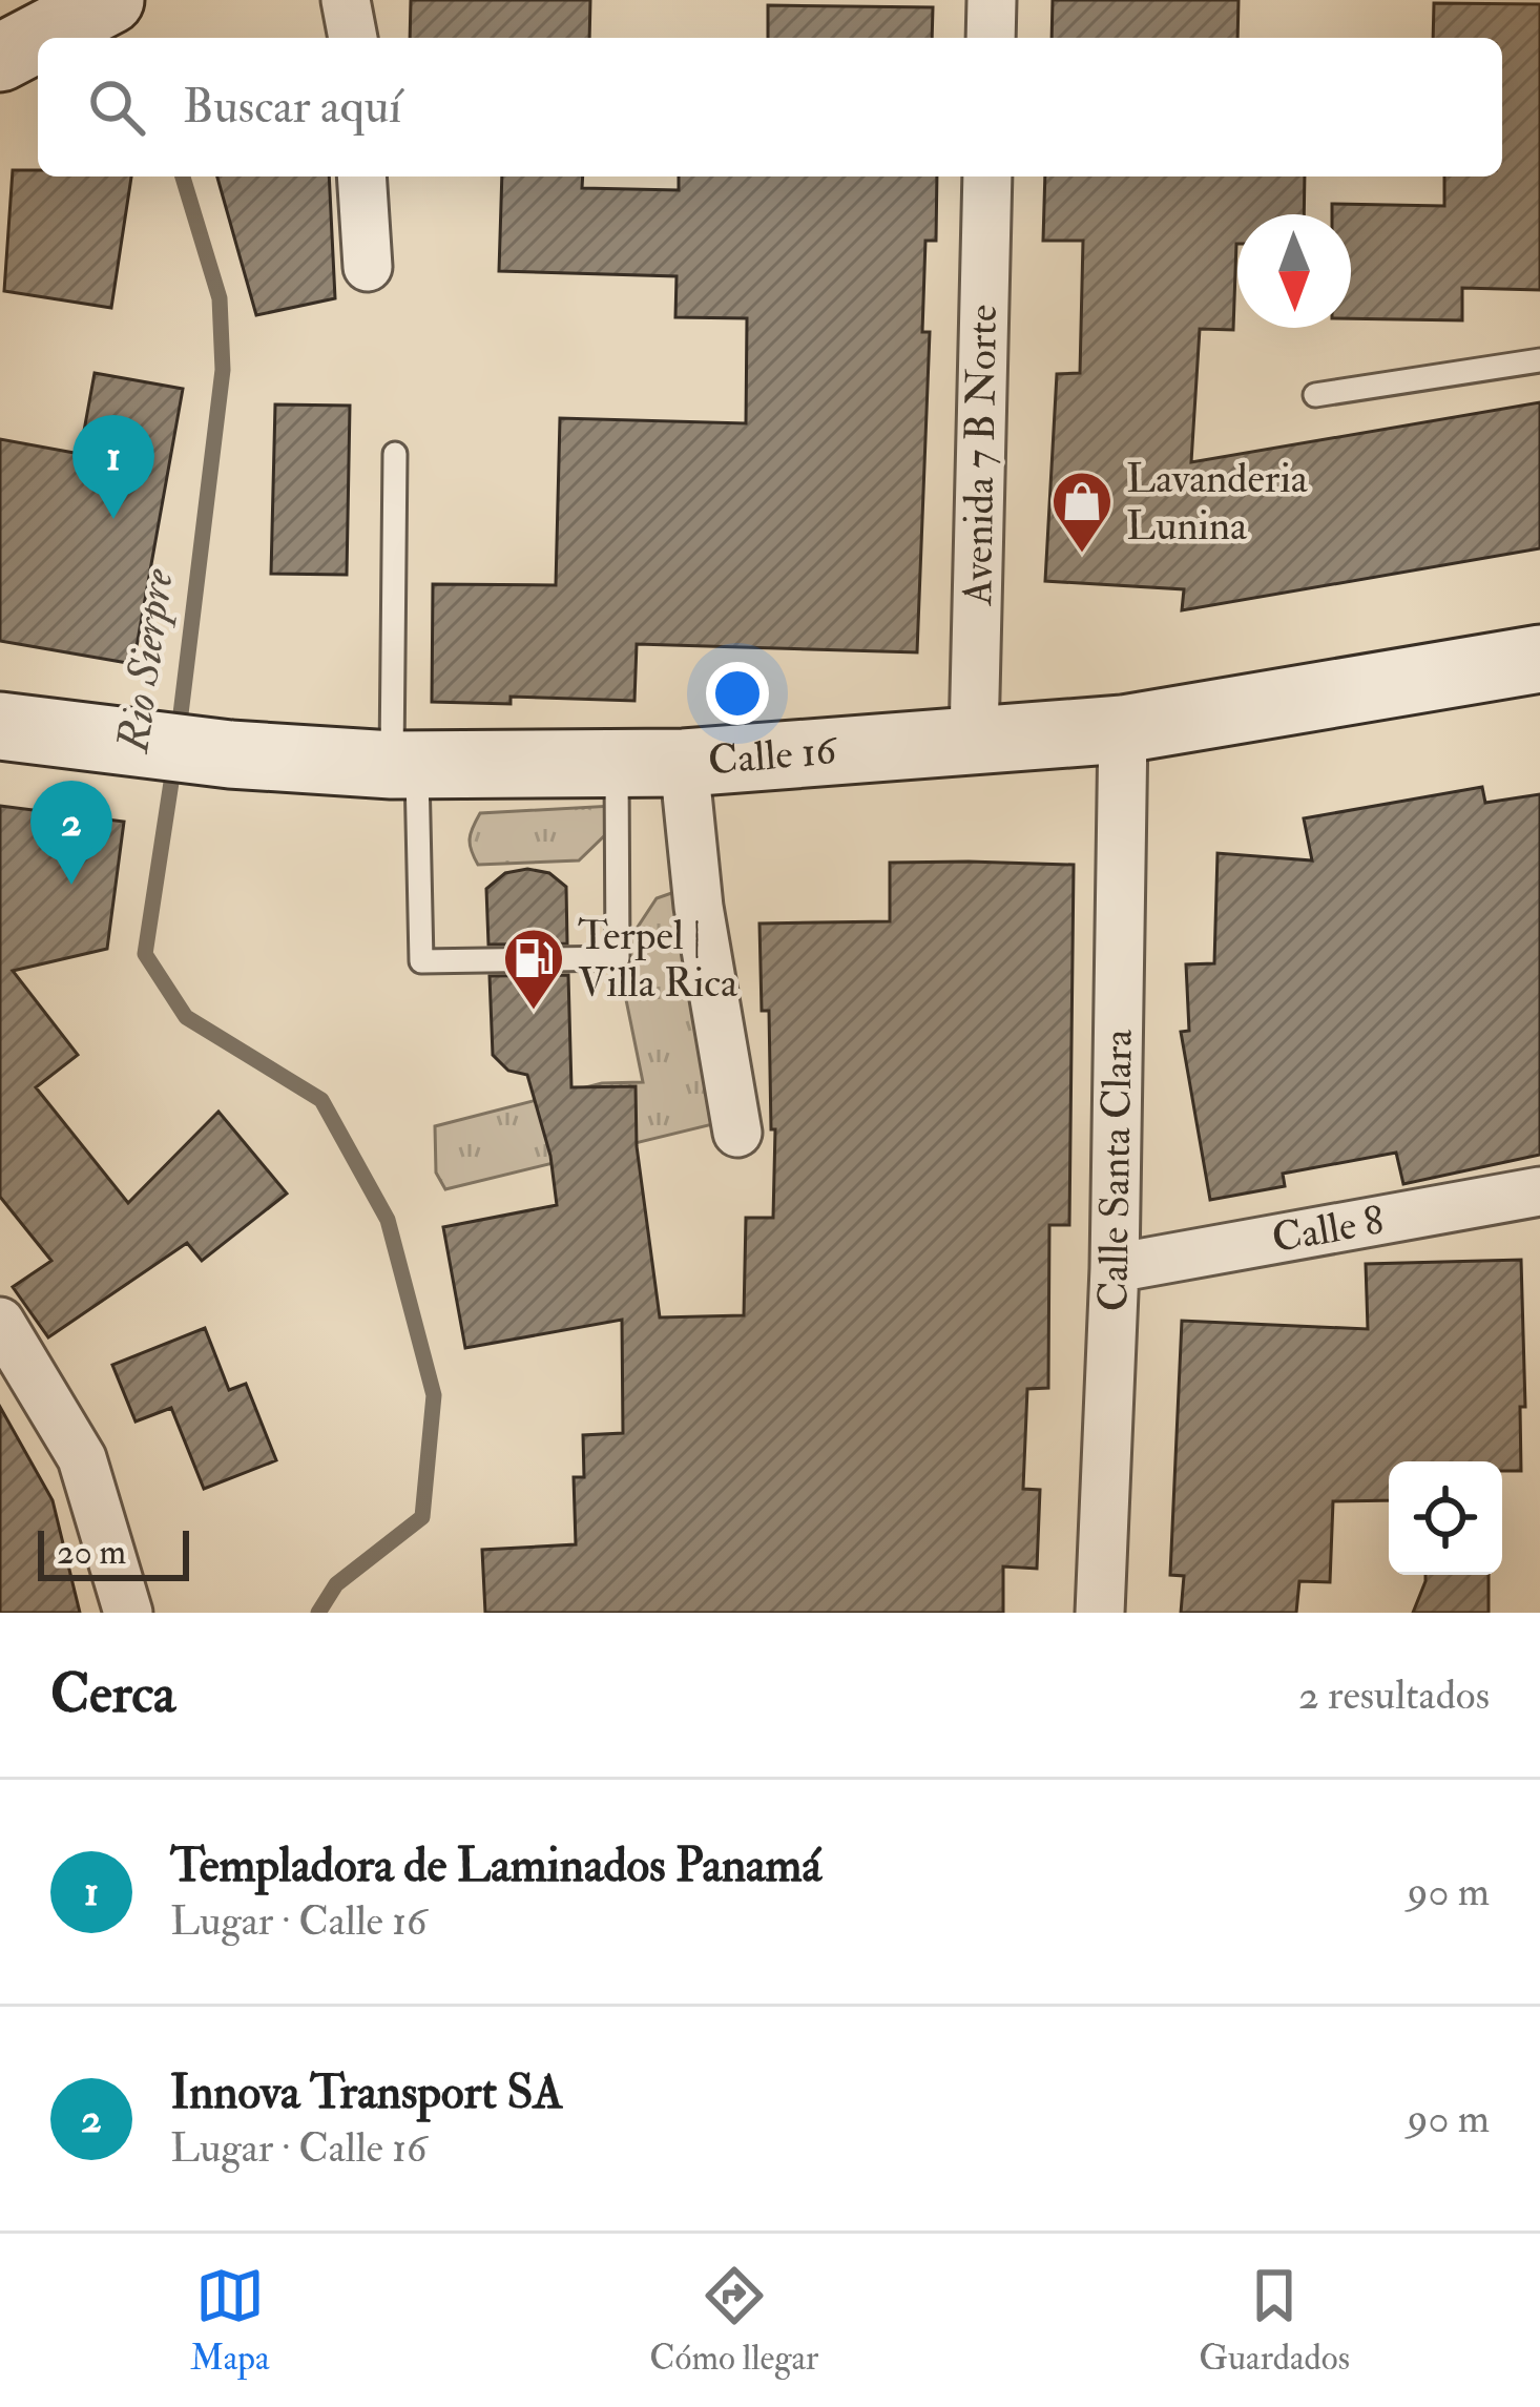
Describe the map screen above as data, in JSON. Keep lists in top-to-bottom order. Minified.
{"streets":{"main road":["Calle 16"],"street":["Avenida 7 B Norte","Calle Santa Clara","Calle 8"]},"crossings":[["Avenida 7 B Norte","Calle 16"],["Calle 16","Calle Santa Clara"],["Calle Santa Clara","Calle 8"]],"water":["Rio Sierpre"],"places":{"shop":["Lavanderia Lunina"],"fuel station":["Terpel | Villa Rica"]},"scale_bar":"20 m","north":"bottom","page":{"search":"Buscar aquí","pins":["1","2"],"scale":"20 m","heading":["Cerca","2 resultados"],"list":[{"mark":"1","name":"Templadora de Laminados Panamá","note":"Lugar · Calle 16","value":"90 m"},{"mark":"2","name":"Innova Transport SA","note":"Lugar · Calle 16","value":"90 m"}],"nav":["Mapa","Cómo llegar","Guardados"]}}
